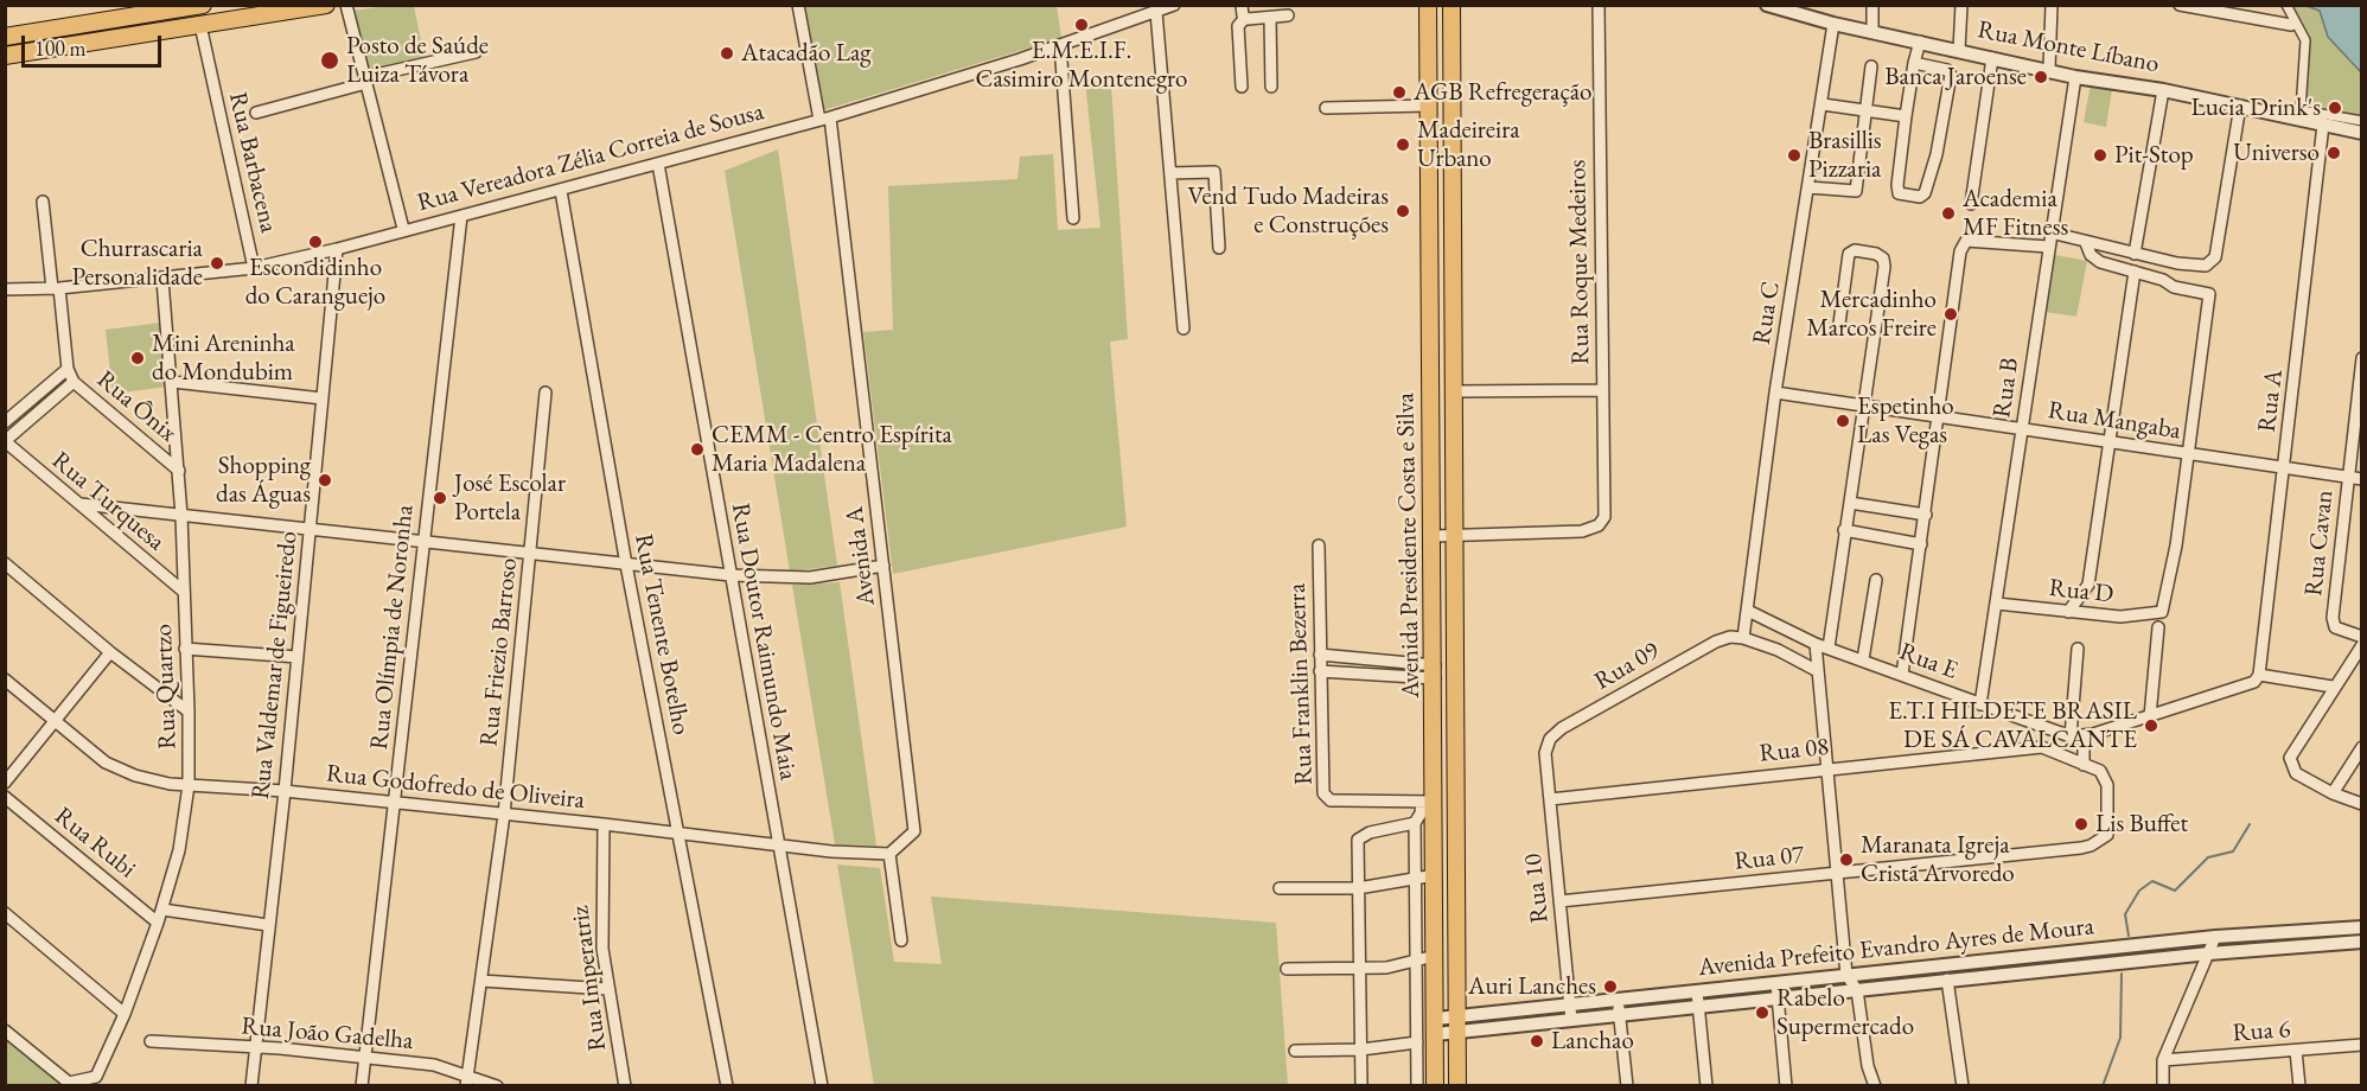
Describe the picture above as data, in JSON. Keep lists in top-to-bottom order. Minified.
{"streets":{"main road":["Avenida Presidente Costa e Silva"],"street":["Rua Monte Líbano","Rua Vereadora Zélia Correia de Sousa","Rua Barbacena","Rua Roque Medeiros","Rua C","Rua B","Rua A","Rua Ônix","Rua Mangaba","Rua Turquesa","Rua Cavan","Avenida A","Rua D","Rua Olímpia de Noronha","Rua Tenente Botelho","Rua Doutor Raimundo Maia","Rua Friezio Barroso","Rua E","Rua Valdemar de Figueiredo","Rua 09","Rua Franklin Bezerra","Rua Quartzo","Rua 08","Rua Godofredo de Oliveira","Rua Rubi","Rua 07","Rua 10","Avenida Prefeito Evandro Ayres de Moura","Rua Imperatriz","Rua 6","Rua João Gadelha"]},"crossings":[["Rua Monte Líbano","Rua C"],["Rua Monte Líbano","Rua B"],["Rua Monte Líbano","Rua A"],["Rua Vereadora Zélia Correia de Sousa","Rua Barbacena"],["Rua Vereadora Zélia Correia de Sousa","Rua Ônix"],["Rua Vereadora Zélia Correia de Sousa","Avenida A"],["Rua Vereadora Zélia Correia de Sousa","Rua Olímpia de Noronha"],["Rua Vereadora Zélia Correia de Sousa","Rua Tenente Botelho"],["Rua Vereadora Zélia Correia de Sousa","Rua Doutor Raimundo Maia"],["Rua Vereadora Zélia Correia de Sousa","Rua Valdemar de Figueiredo"],["Rua Vereadora Zélia Correia de Sousa","Rua Quartzo"],["Rua Roque Medeiros","Avenida Presidente Costa e Silva"],["Rua C","Rua Mangaba"],["Rua B","Rua Mangaba"],["Rua B","Rua D"],["Rua B","Rua E"],["Rua A","Rua Mangaba"],["Rua A","Rua E"],["Rua Ônix","Rua Quartzo"],["Rua Mangaba","Rua Cavan"],["Rua Mangaba","Rua D"],["Rua Turquesa","Rua Quartzo"],["Avenida Presidente Costa e Silva","Rua Franklin Bezerra"],["Avenida Presidente Costa e Silva","Avenida Prefeito Evandro Ayres de Moura"],["Avenida A","Rua Godofredo de Oliveira"],["Rua Olímpia de Noronha","Rua Godofredo de Oliveira"],["Rua Olímpia de Noronha","Rua João Gadelha"],["Rua Tenente Botelho","Rua Godofredo de Oliveira"],["Rua Doutor Raimundo Maia","Rua Godofredo de Oliveira"],["Rua Friezio Barroso","Rua Godofredo de Oliveira"],["Rua Friezio Barroso","Rua João Gadelha"],["Rua Valdemar de Figueiredo","Rua Godofredo de Oliveira"],["Rua Valdemar de Figueiredo","Rua João Gadelha"],["Rua 09","Rua 10"],["Rua Quartzo","Rua Godofredo de Oliveira"],["Rua Quartzo","Rua Rubi"],["Rua 08","Rua 07"],["Rua 08","Rua 10"],["Rua Godofredo de Oliveira","Rua Imperatriz"],["Rua 07","Rua 10"],["Rua 10","Avenida Prefeito Evandro Ayres de Moura"]],"places":["E.M.E.I.F. Casimiro Montenegro","Atacadão Lag","Posto de Saúde Luiza Távora","Banca Jaroense","AGB Refregeração","Lucia Drink's","Madeireira Urbano","Universo","Brasillis Pizzaria","Pit-Stop","Vend Tudo Madeiras e Construções","Academia MF Fitness","Escondidinho do Caranguejo","Churrascaria Personalidade","Mercadinho Marcos Freire","Mini Areninha do Mondubim","Espetinho Las Vegas","CEMM - Centro Espírita Maria Madalena","Shopping das Águas","José Escolar Portela","E.T.I HILDETE BRASIL DE SÁ CAVALCANTE","Lis Buffet","Maranata Igreja Cristã Arvoredo","Auri Lanches","Rabelo Supermercado","Lanchao"],"scale_bar":"100 m"}
